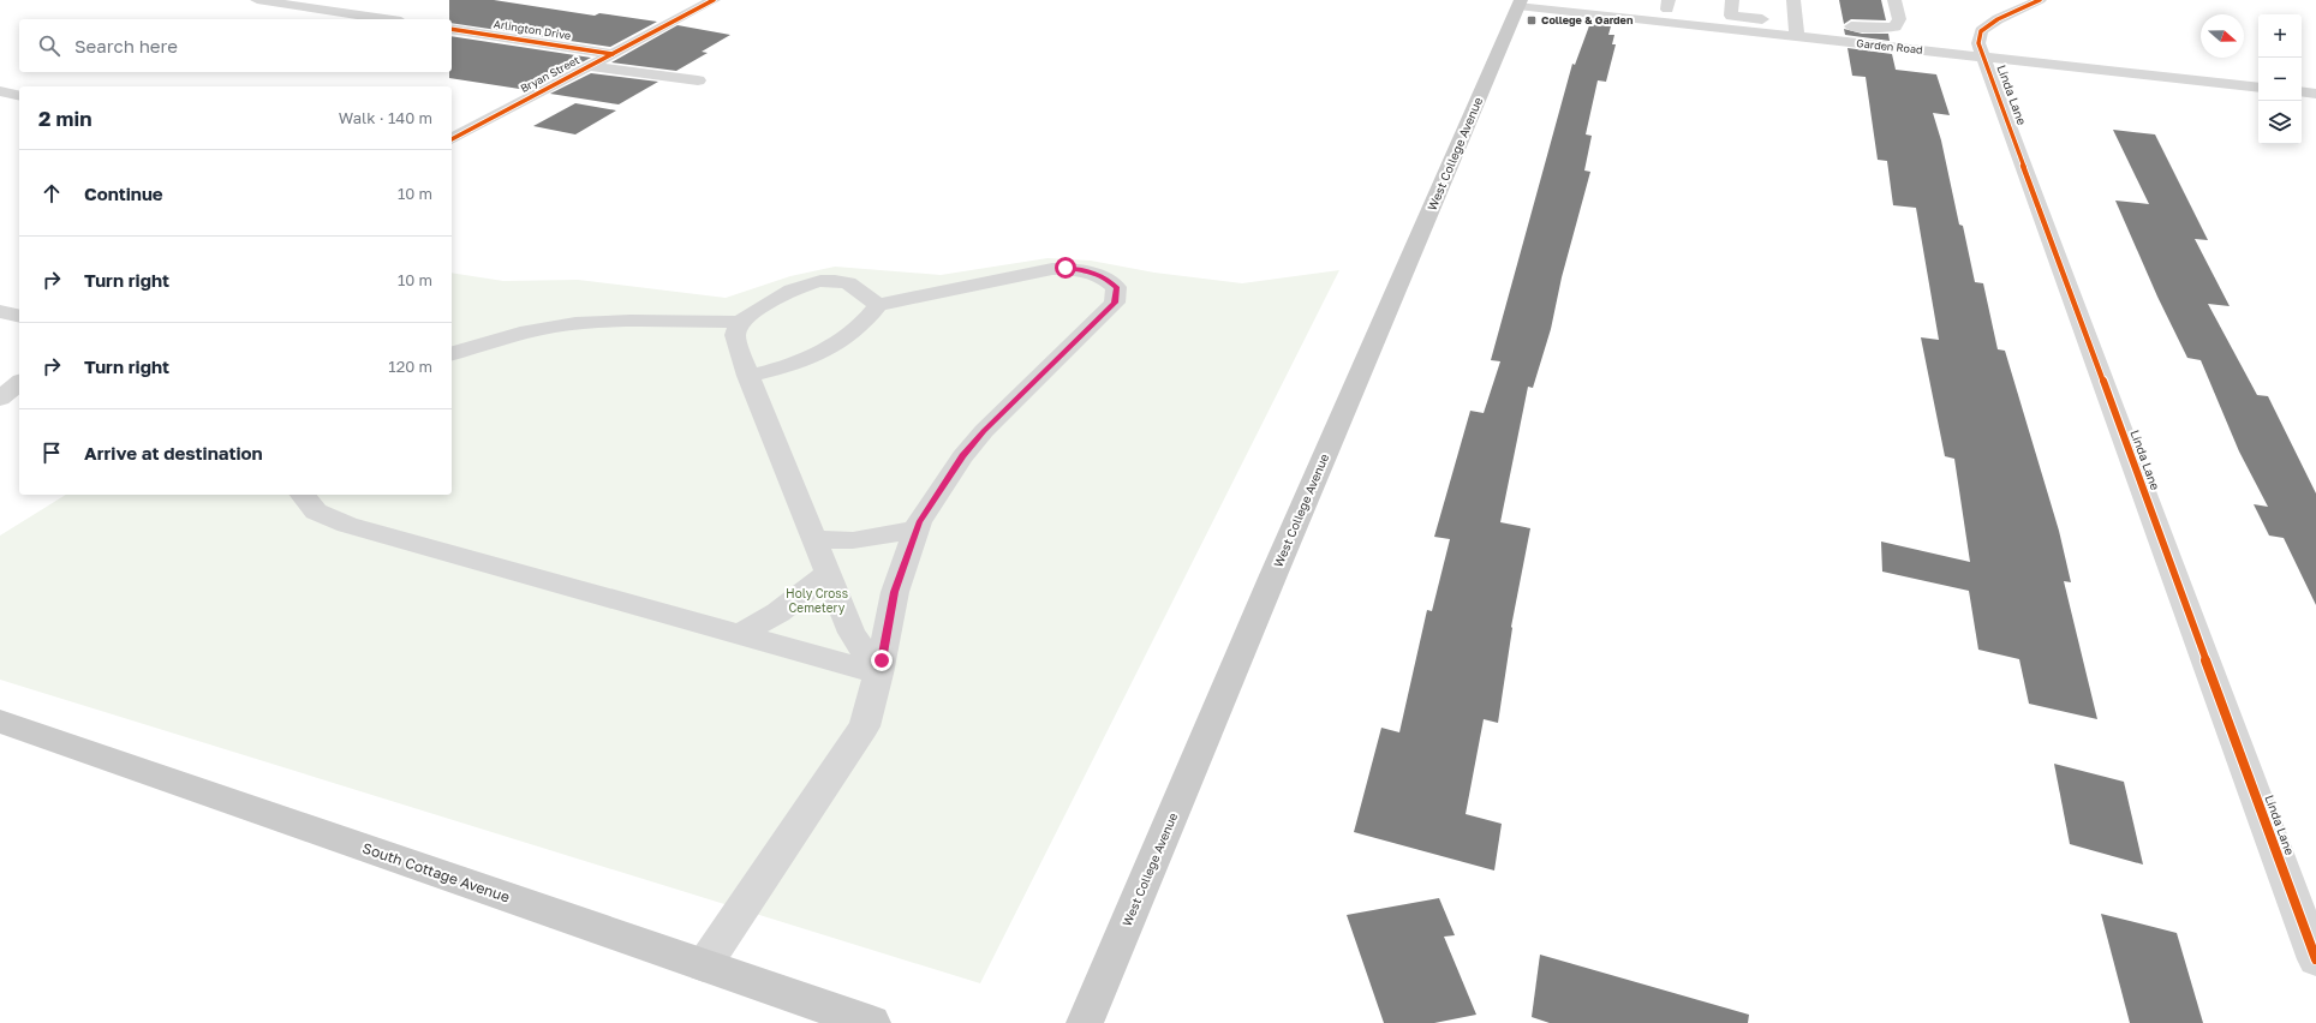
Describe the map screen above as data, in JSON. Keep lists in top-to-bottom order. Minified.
{"streets":{"main road":["West College Avenue","South Cottage Avenue"],"street":["Arlington Drive","Garden Road","Bryan Street","Linda Lane"]},"crossings":[["Arlington Drive","Bryan Street"],["Garden Road","Linda Lane"],["Garden Road","West College Avenue"]],"parks":["Holy Cross Cemetery"],"places":{"transit":["College & Garden"]},"north":"right","page":{"map_buttons":["+","−"],"search":"Search here","heading":["2 min","Walk · 140 m"],"list":[["Continue","10 m"],["Turn right","10 m"],["Turn right","120 m"],"Arrive at destination"]}}
